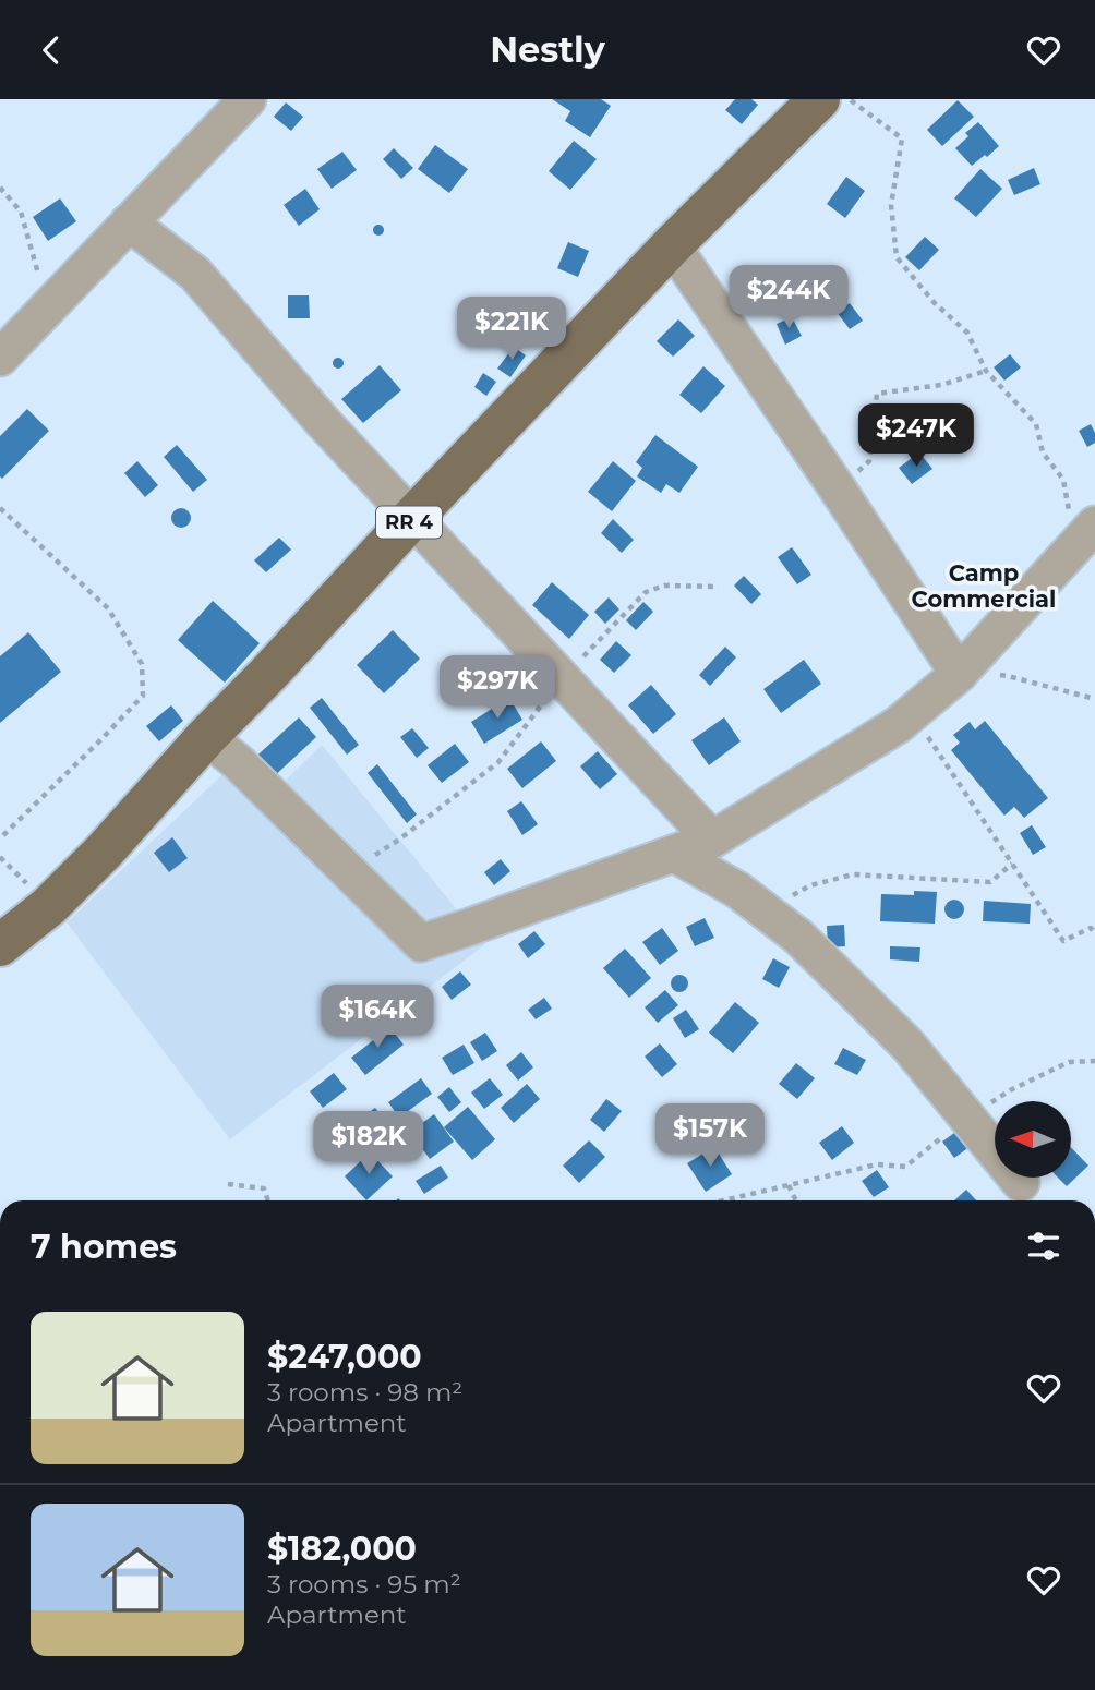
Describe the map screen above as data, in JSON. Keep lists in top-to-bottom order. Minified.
{"streets":{"main road":["RR 4"]},"districts":["Camp Commercial"],"north":"left","page":{"header":"Nestly","price":["$244K","$221K","$247K","$297K","$164K","$157K","$182K"],"heading":"7 homes","list":[{"name":"$247,000","note":"3 rooms · 98 m² · Apartment"},{"name":"$182,000","note":"3 rooms · 95 m² · Apartment"}]}}
